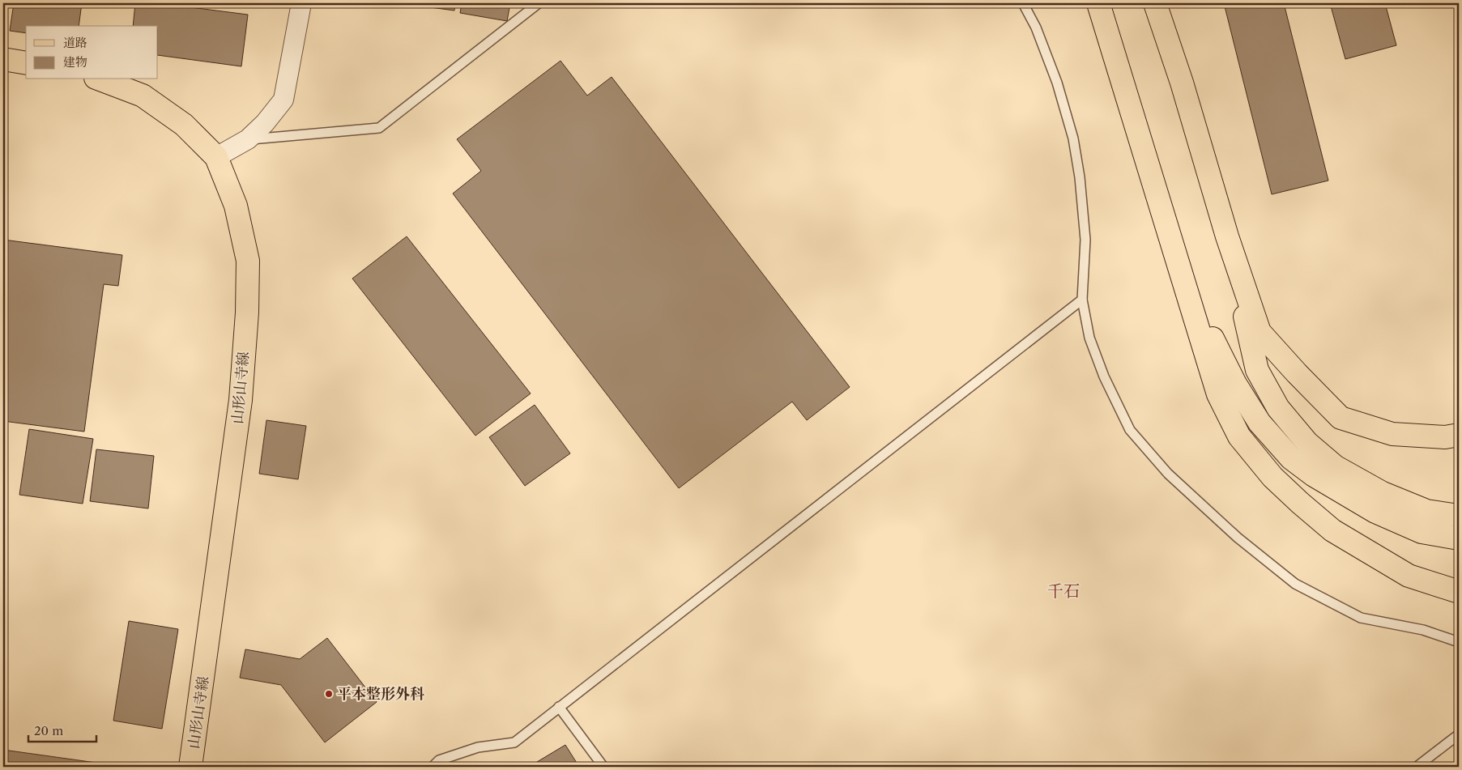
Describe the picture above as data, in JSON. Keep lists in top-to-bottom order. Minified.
{"streets":{"main road":["山形山寺線"]},"districts":["千石"],"places":["平本整形外科"],"legend":["道路","建物"],"scale_bar":"20 m"}
